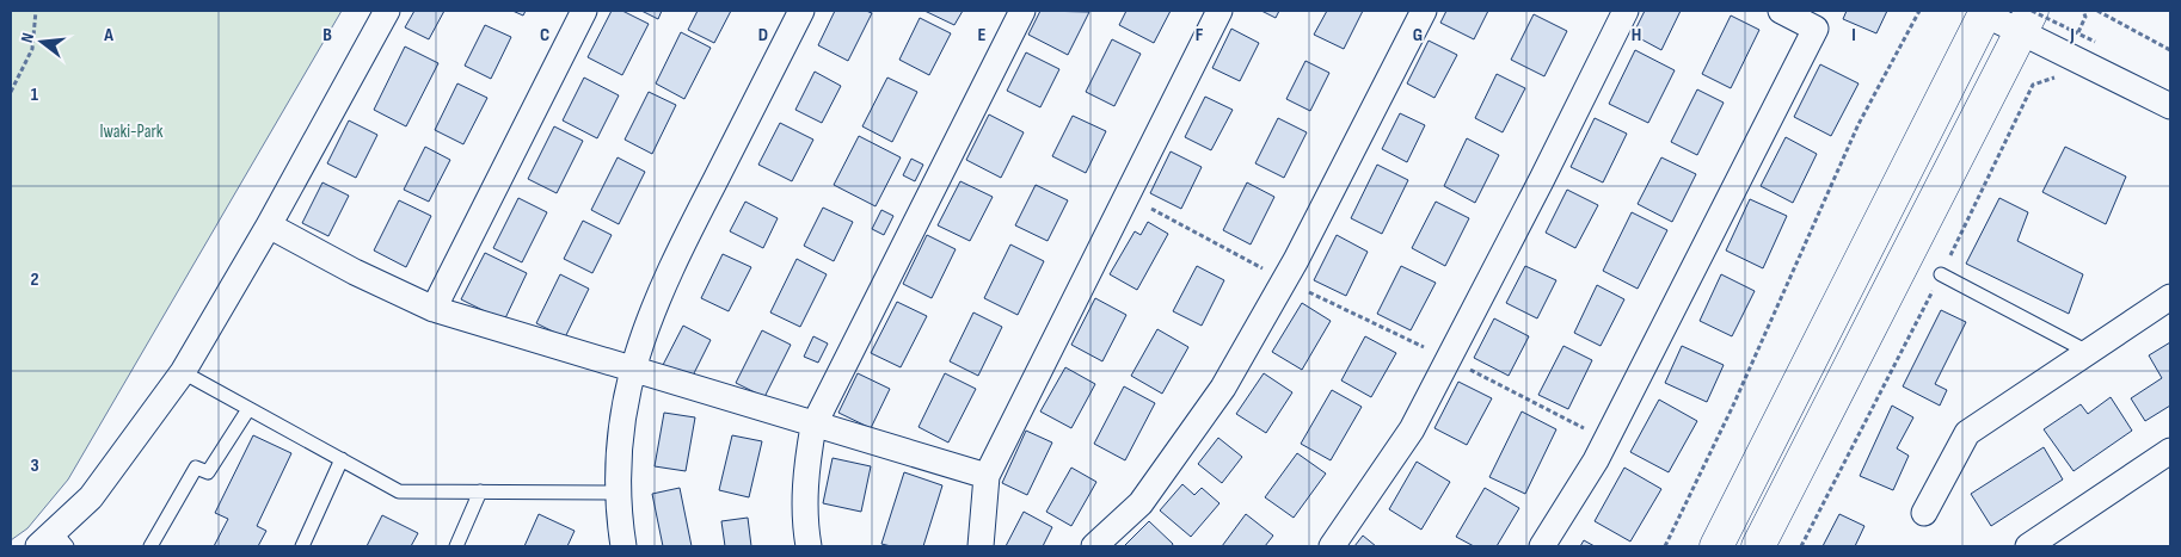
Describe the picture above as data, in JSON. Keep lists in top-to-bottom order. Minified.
{"parks":["Iwaki-Park"],"north":"left","grid":{"columns":["A","B","C","D","E","F","G","H","I","J"],"rows":["1","2","3"]}}
